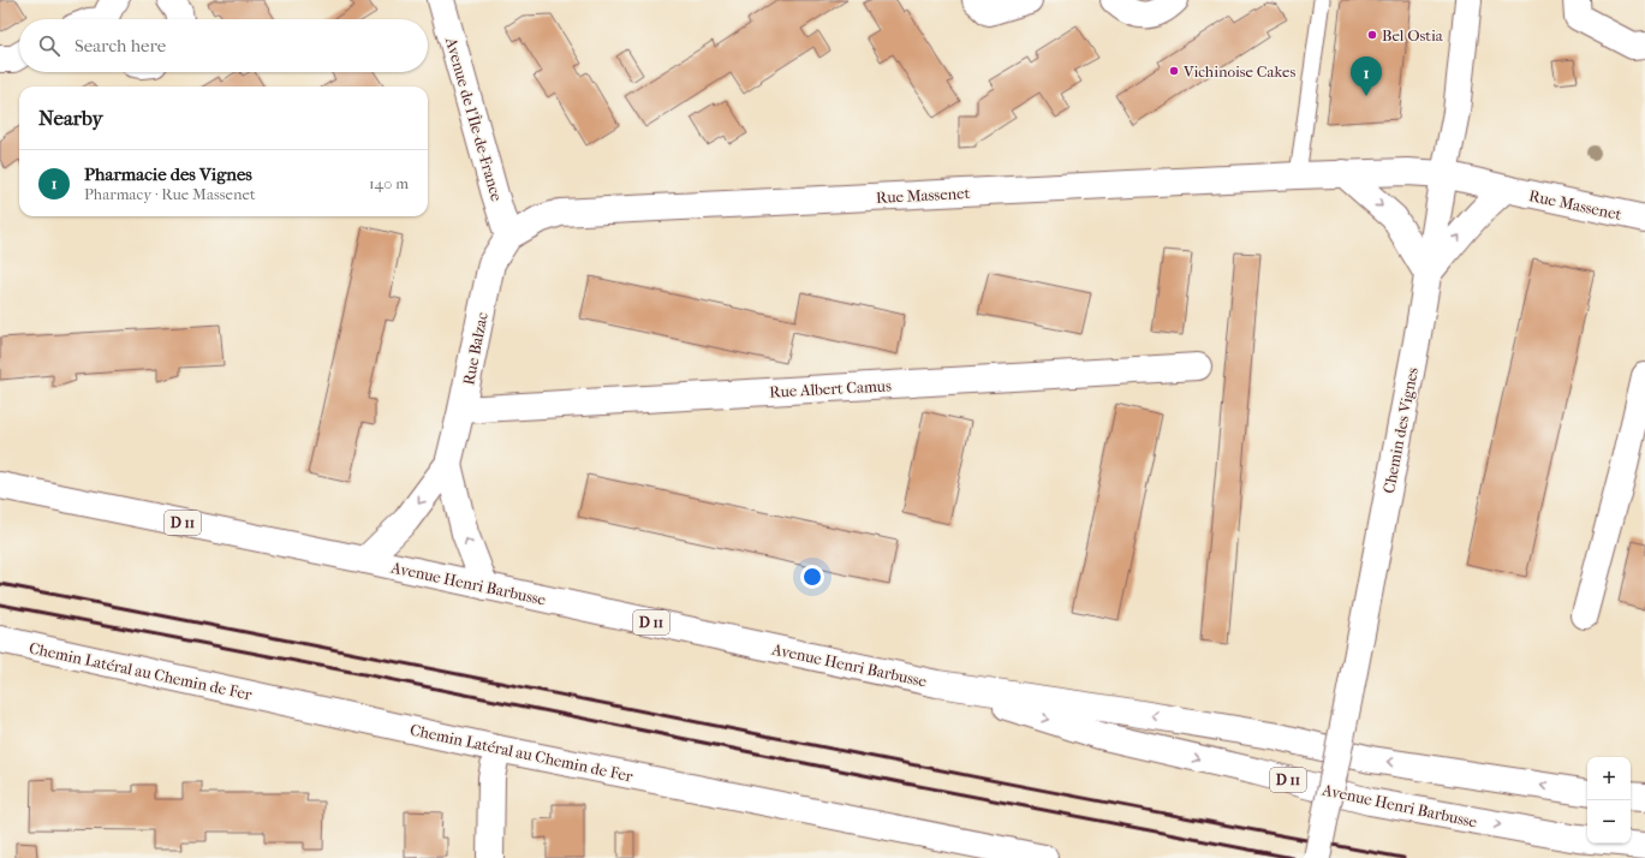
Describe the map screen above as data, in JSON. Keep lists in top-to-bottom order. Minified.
{"streets":{"main road":["Avenue de l'Île-de-France","Rue Massenet","Rue Balzac","Rue Albert Camus","Chemin des Vignes","D 11","Avenue Henri Barbusse","Chemin Latéral au Chemin de Fer"]},"crossings":[["Avenue de l'Île-de-France","Rue Massenet"],["Avenue de l'Île-de-France","Rue Balzac"],["Rue Massenet","Rue Balzac"],["Rue Massenet","Chemin des Vignes"],["Rue Balzac","Rue Albert Camus"],["Rue Balzac","Avenue Henri Barbusse"]],"places":["Bel Ostia","Vichinoise Cakes"],"page":{"search":"Search here","pins":"1","heading":"Nearby","list":[{"mark":"1","name":"Pharmacie des Vignes","note":"Pharmacy · Rue Massenet","value":"140 m"}],"map_buttons":["+","−"]}}
